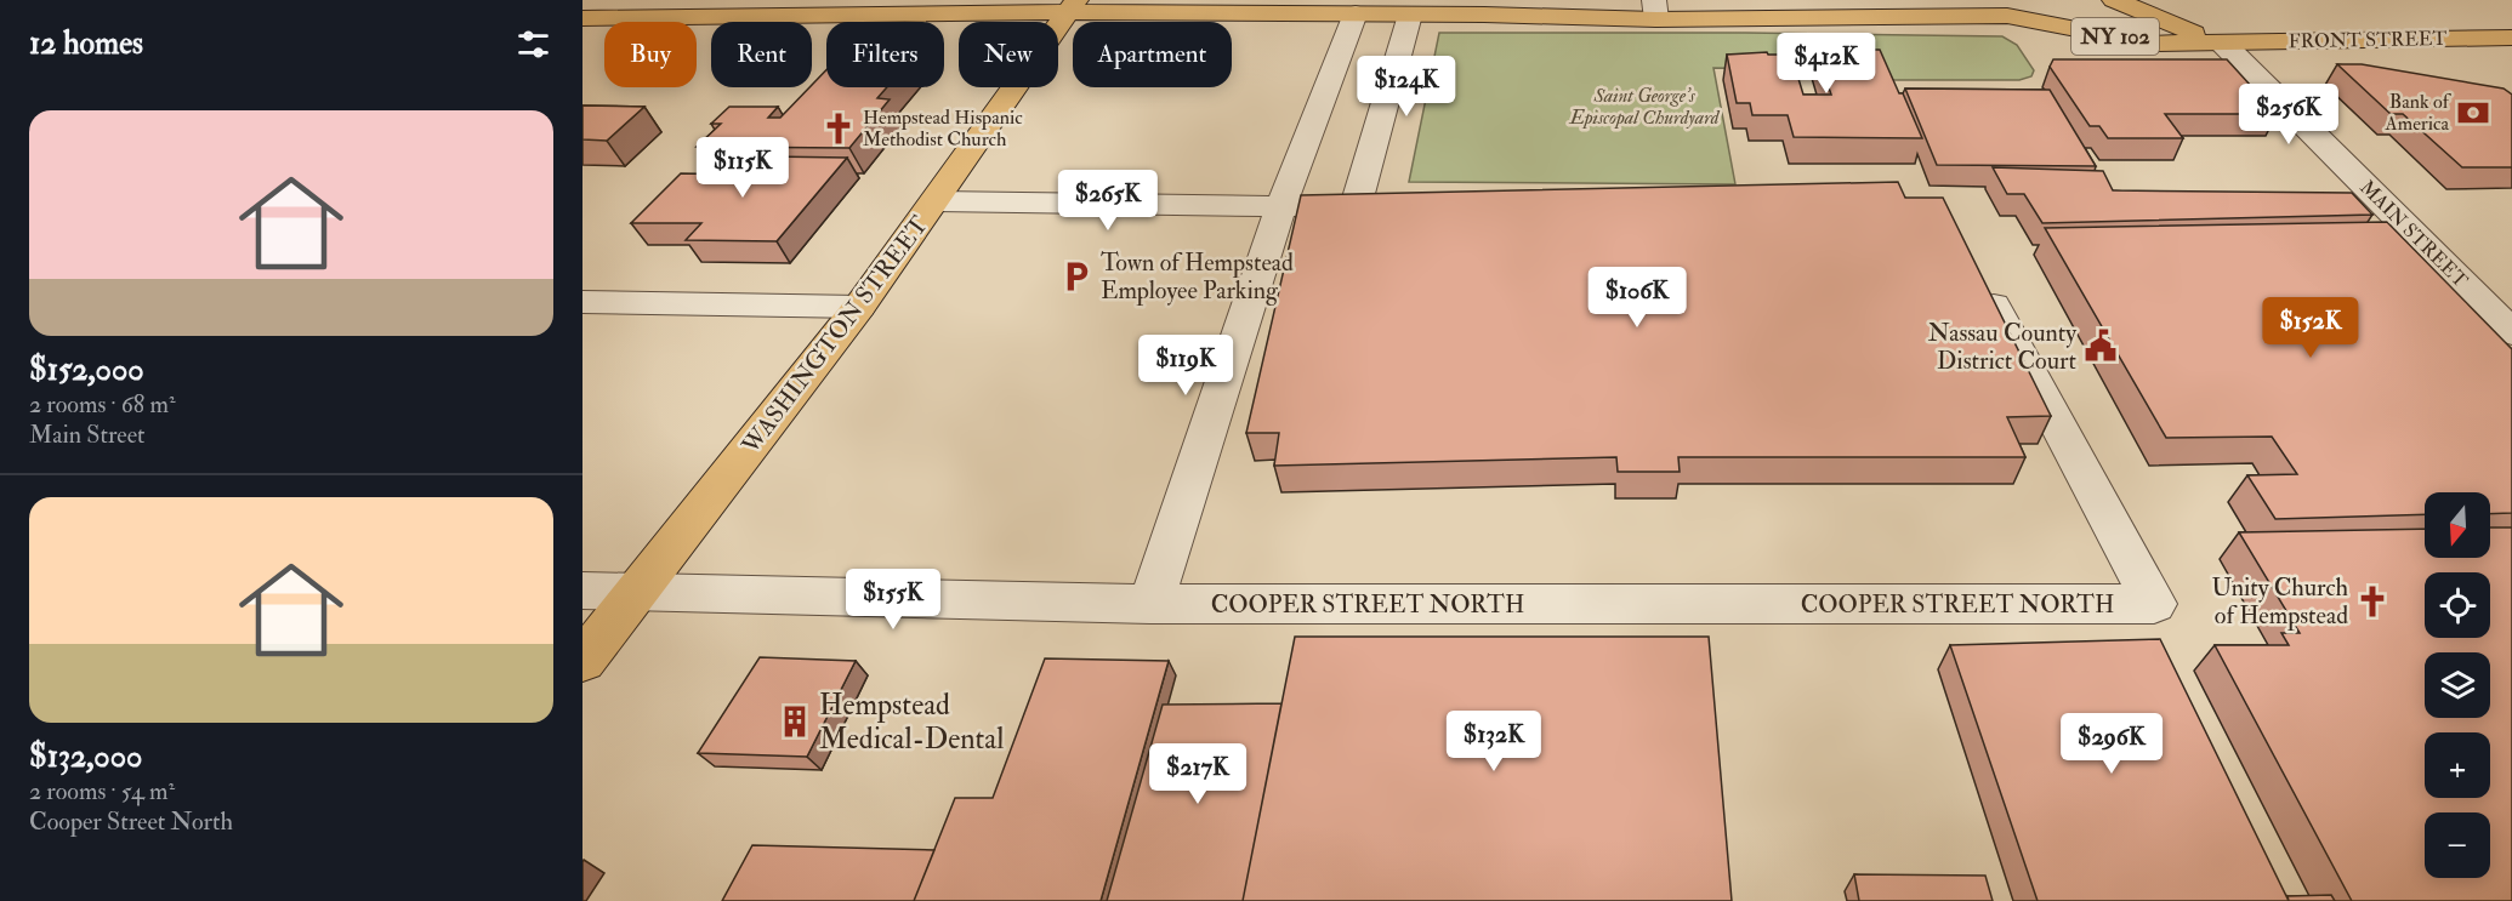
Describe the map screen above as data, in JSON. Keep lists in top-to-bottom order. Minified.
{"streets":{"main road":["NY 102","FRONT STREET","WASHINGTON STREET"],"street":["MAIN STREET","COOPER STREET NORTH"]},"crossings":[["FRONT STREET","MAIN STREET"],["FRONT STREET","WASHINGTON STREET"],["WASHINGTON STREET","COOPER STREET NORTH"]],"parks":["Saint George's Episcopal Churdyard"],"places":{"bank":["Bank of America"],"church":["Hempstead Hispanic Methodist Church","Unity Church of Hempstead"],"parking":["Town of Hempstead Employee Parking"],"public building":["Nassau County District Court"],"building":["Hempstead Medical-Dental"]},"north":"bottom","page":{"heading":"12 homes","chip":["Buy","Rent","Filters","New","Apartment"],"price":["$412K","$124K","$256K","$115K","$265K","$106K","$152K","$119K","$155K","$132K","$296K","$217K"],"list":[{"name":"$152,000","note":"2 rooms · 68 m² · Main Street"},{"name":"$132,000","note":"2 rooms · 54 m² · Cooper Street North"}],"map_buttons":["+","−"]}}
